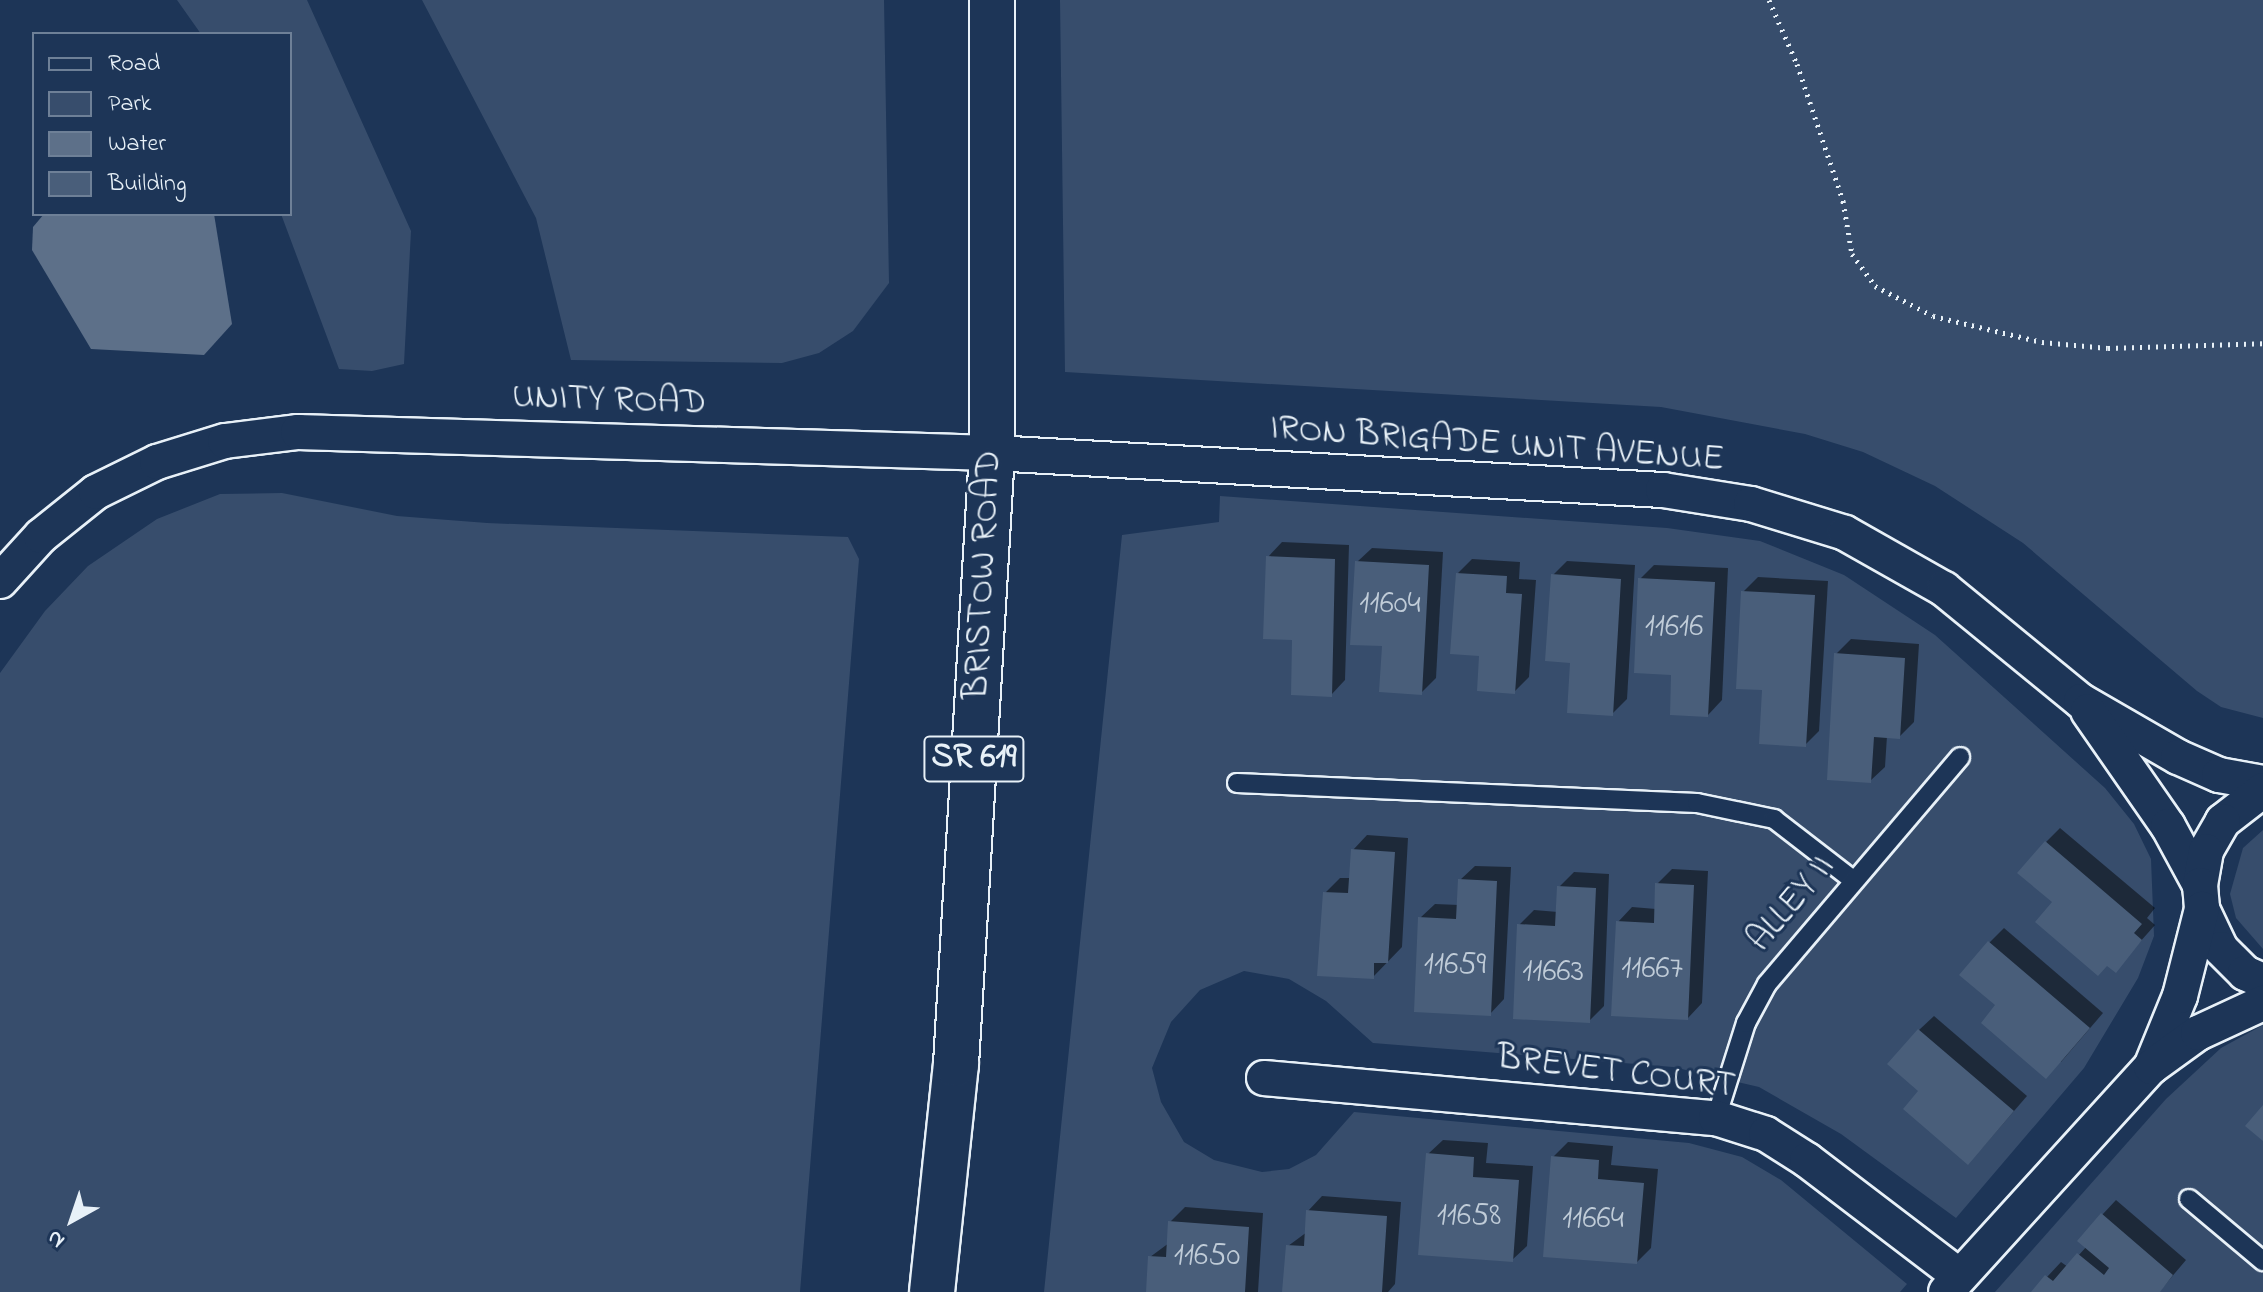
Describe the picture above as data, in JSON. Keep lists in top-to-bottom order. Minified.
{"streets":{"main road":["BRISTOW ROAD","SR 619"],"street":["UNITY ROAD","IRON BRIGADE UNIT AVENUE","BREVET COURT"],"lane":["ALLEY II"]},"crossings":[["UNITY ROAD","IRON BRIGADE UNIT AVENUE"],["UNITY ROAD","BRISTOW ROAD"],["IRON BRIGADE UNIT AVENUE","BRISTOW ROAD"],["ALLEY II","BREVET COURT"]],"house_numbers":["11604","11616","11659","11667","11663","11658","11664","11650"],"legend":["Road","Park","Water","Building"],"north":"bottom left"}
